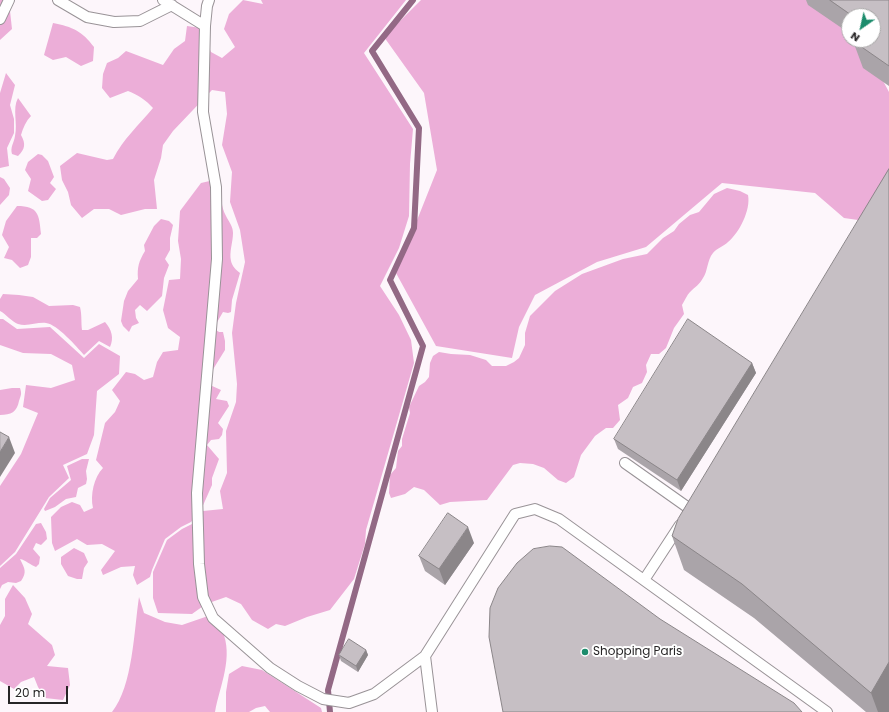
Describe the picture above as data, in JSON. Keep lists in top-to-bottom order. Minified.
{"places":["Shopping Paris"],"scale_bar":"20 m","north":"bottom left"}
